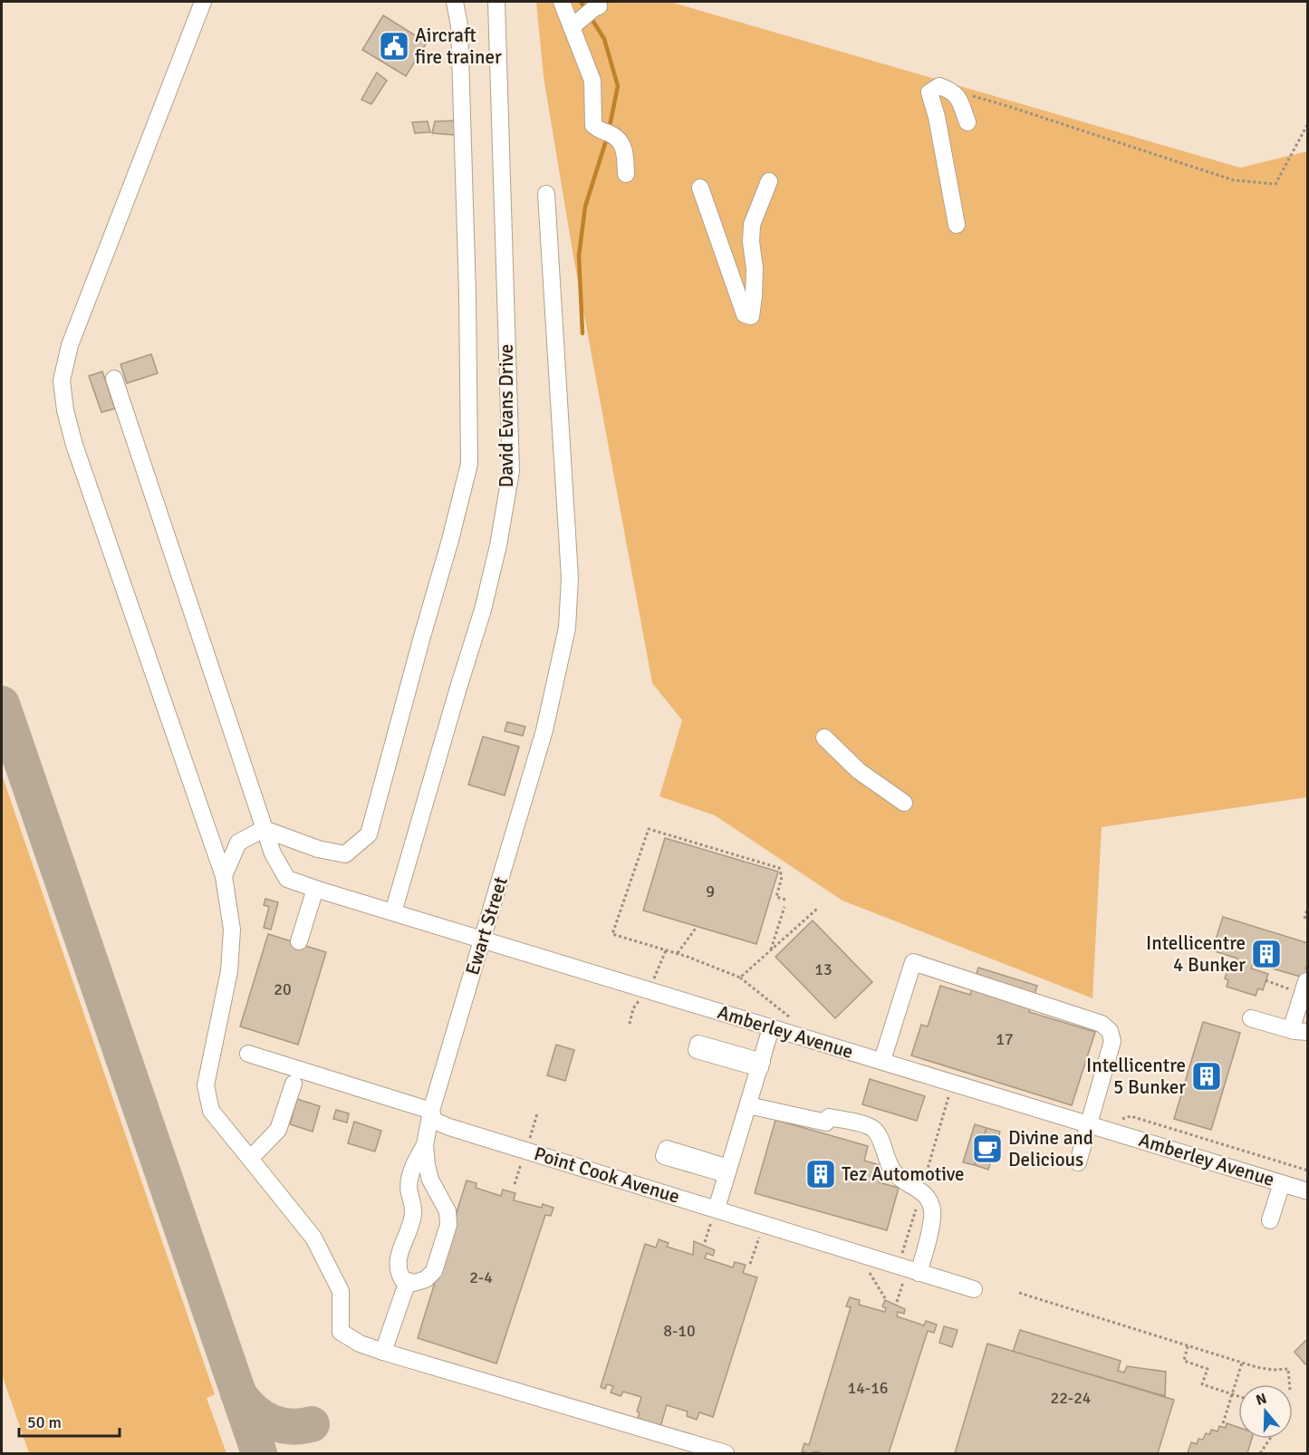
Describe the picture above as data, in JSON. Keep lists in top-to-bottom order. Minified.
{"streets":{"street":["David Evans Drive","Ewart Street","Amberley Avenue","Point Cook Avenue"]},"crossings":[["David Evans Drive","Amberley Avenue"],["Ewart Street","Amberley Avenue"],["Ewart Street","Point Cook Avenue"]],"places":{"public building":["Aircraft fire trainer"],"building":["Intellicentre 4 Bunker","Intellicentre 5 Bunker","Tez Automotive"],"cafe":["Divine and Delicious"]},"house_numbers":["9","13","20","17","2-4","8-10","14-16","22-24"],"scale_bar":"50 m","north":"top"}
